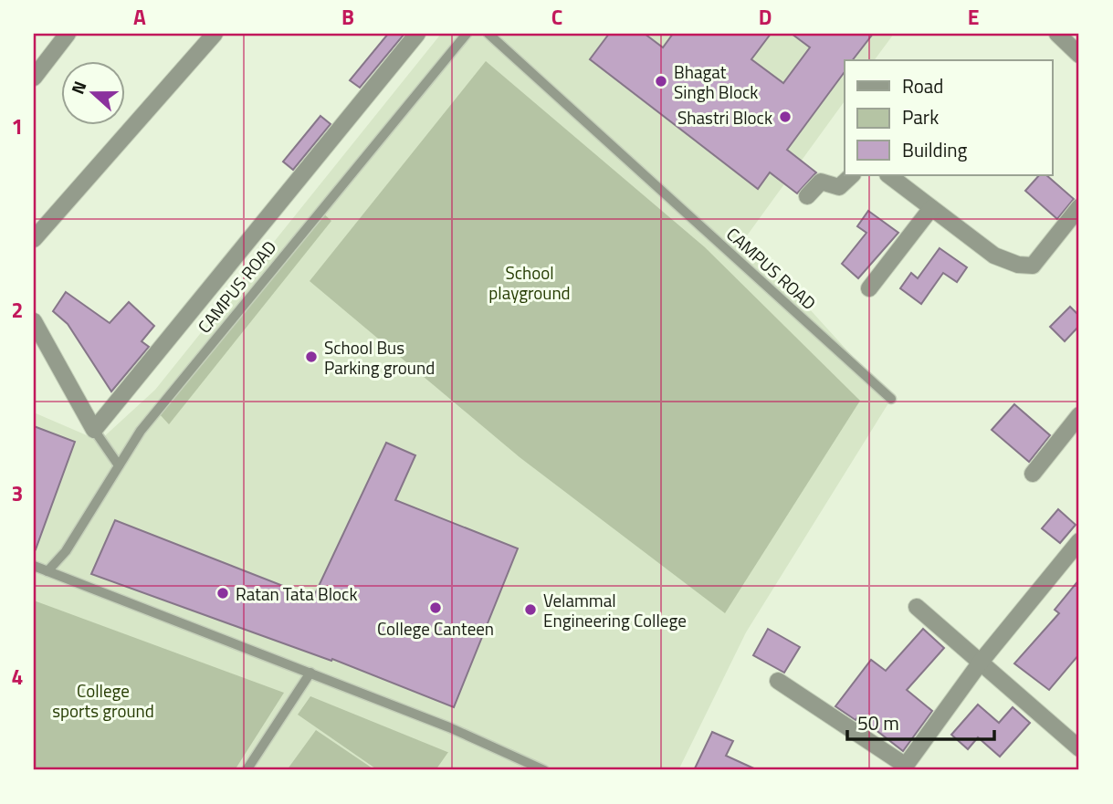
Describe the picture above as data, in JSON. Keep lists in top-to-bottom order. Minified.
{"streets":{"lane":["CAMPUS ROAD"]},"parks":["School playground","College sports ground"],"places":["Bhagat Singh Block","Shastri Block","School Bus Parking ground","Ratan Tata Block","College Canteen","Velammal Engineering College"],"legend":["Road","Park","Building"],"scale_bar":"50 m","north":"left","grid":{"columns":["A","B","C","D","E"],"rows":["1","2","3","4"]}}
